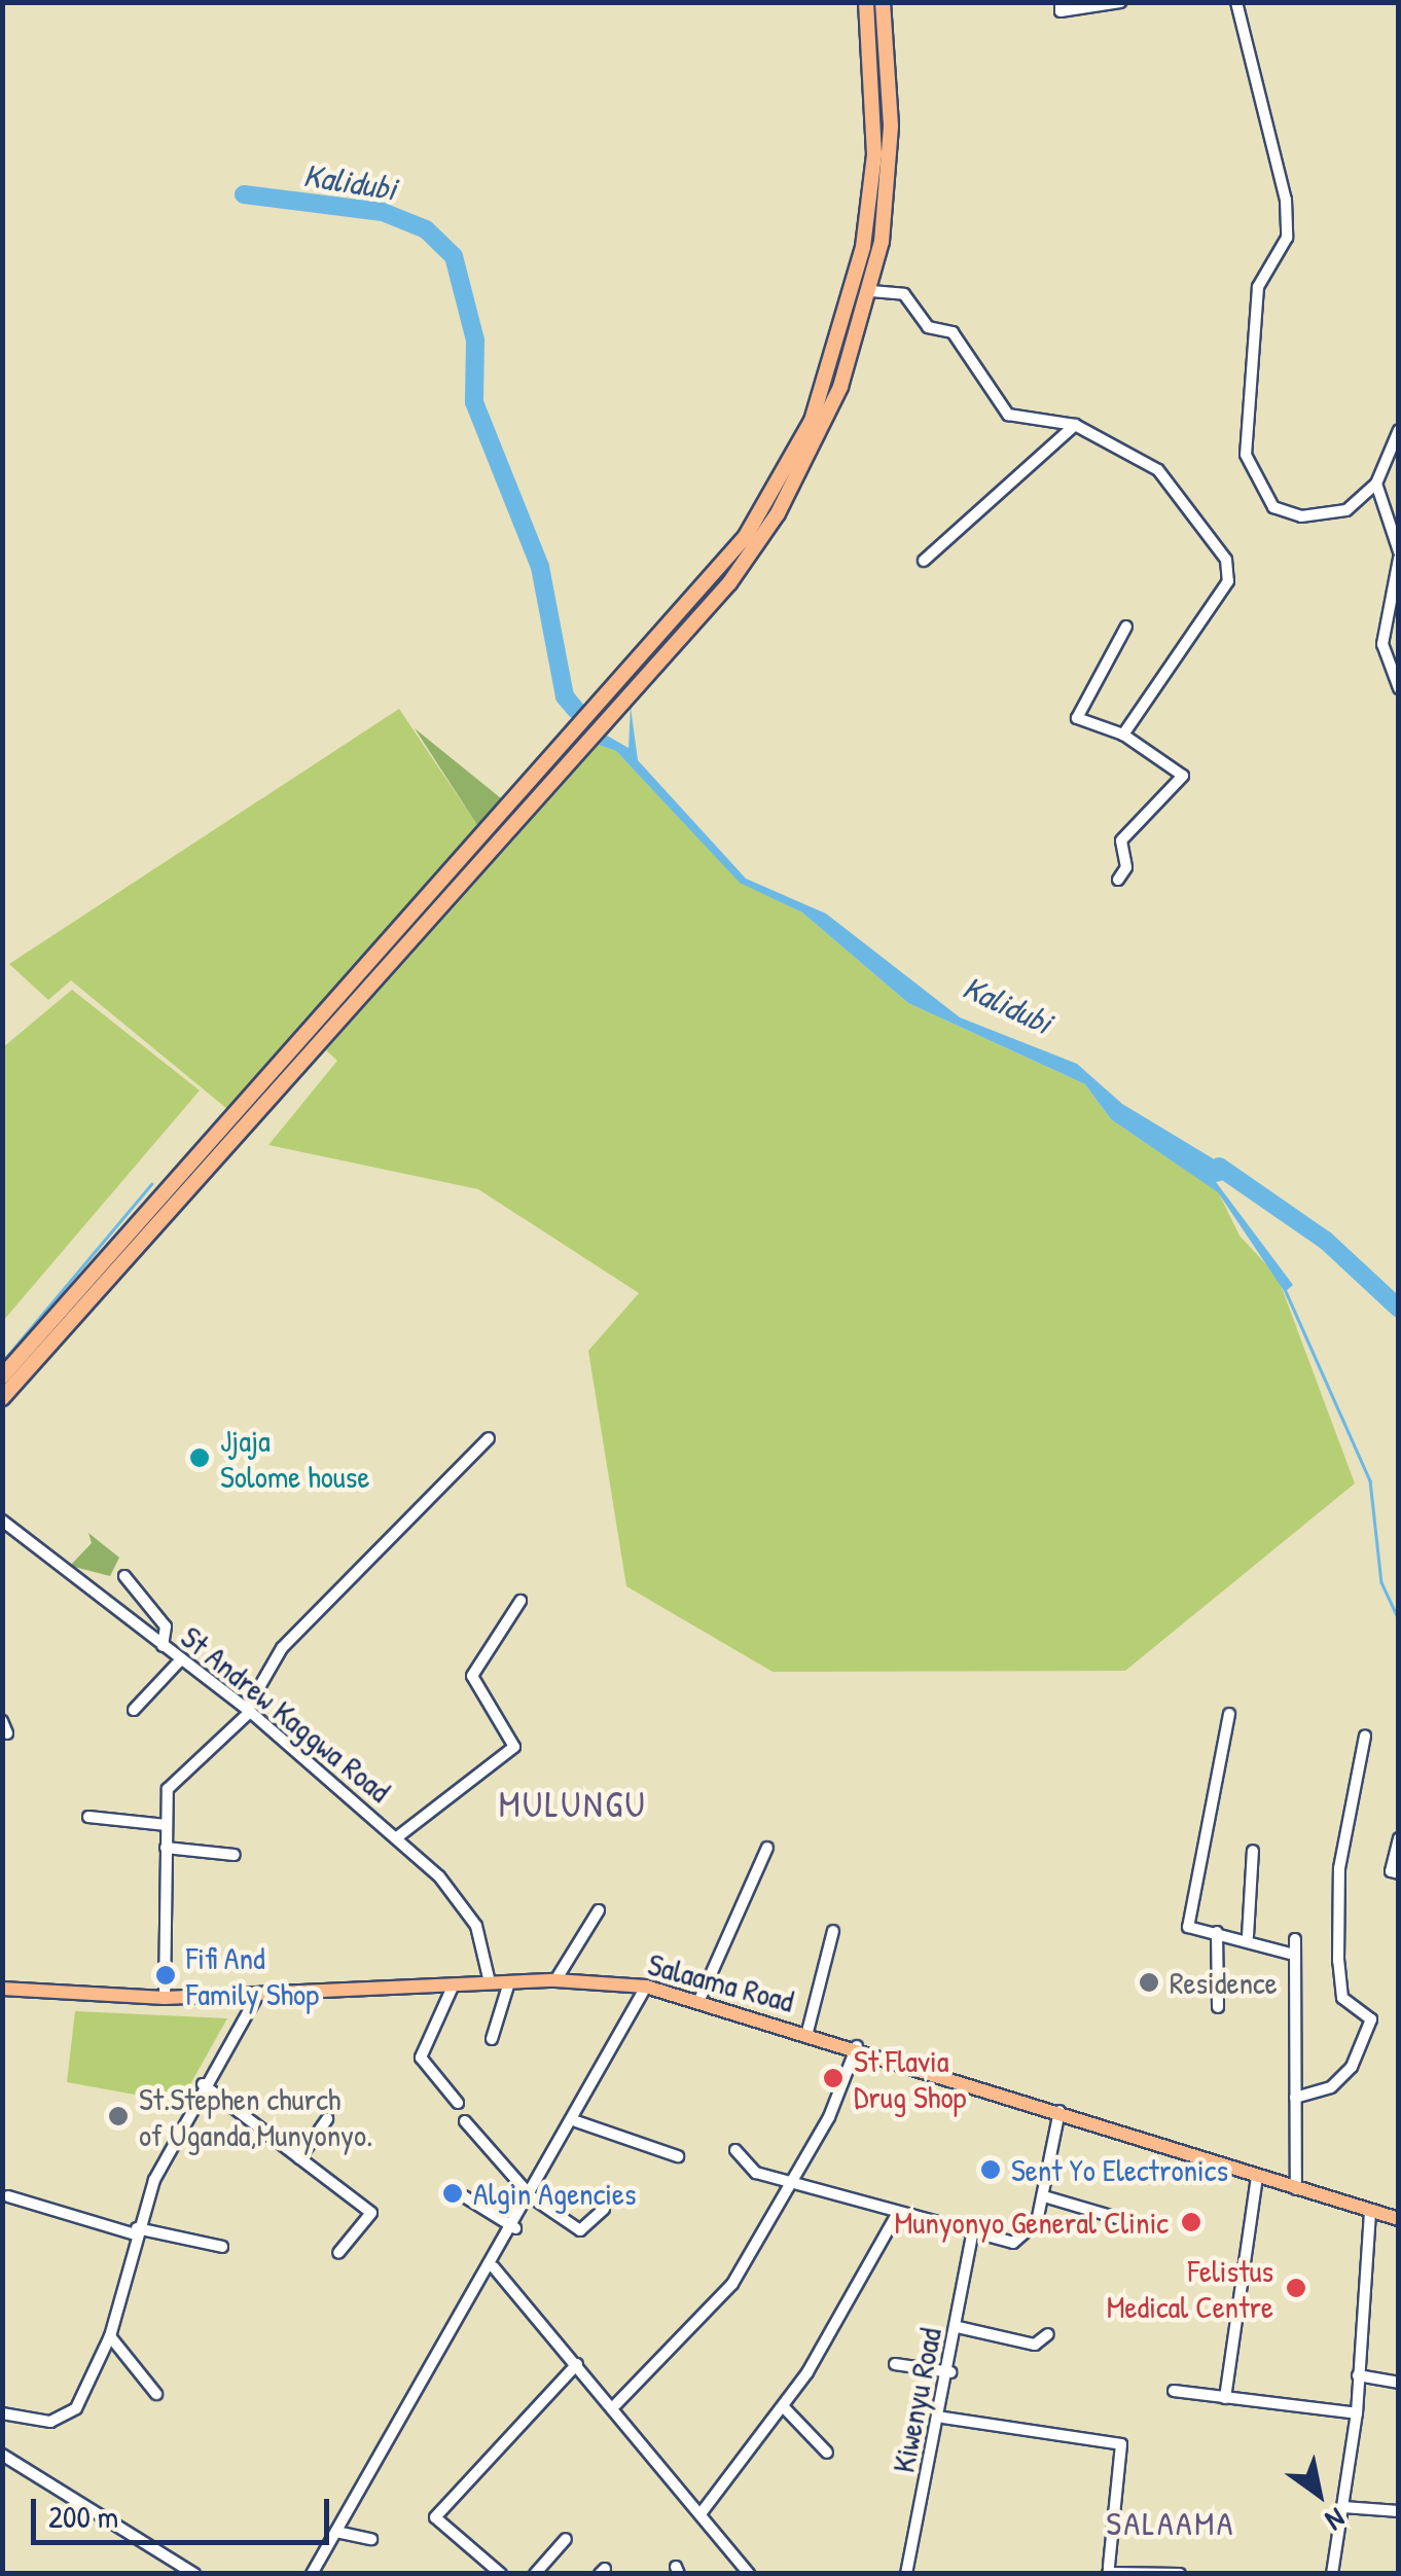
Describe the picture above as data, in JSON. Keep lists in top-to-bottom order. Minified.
{"streets":{"main road":["Salaama Road"],"street":["St Andrew Kaggwa Road","Kiwenyu Road"]},"crossings":[["St Andrew Kaggwa Road","Salaama Road"]],"districts":["MULUNGU","SALAAMA"],"water":["Kalidubi"],"places":["Jjaja Solome house","Fifi And Family Shop","Residence","St Flavia Drug Shop","St.Stephen church of Uganda,Munyonyo.","Sent Yo Electronics","Algin Agencies","Munyonyo General Clinic","Felistus Medical Centre"],"scale_bar":"200 m","north":"bottom right"}
